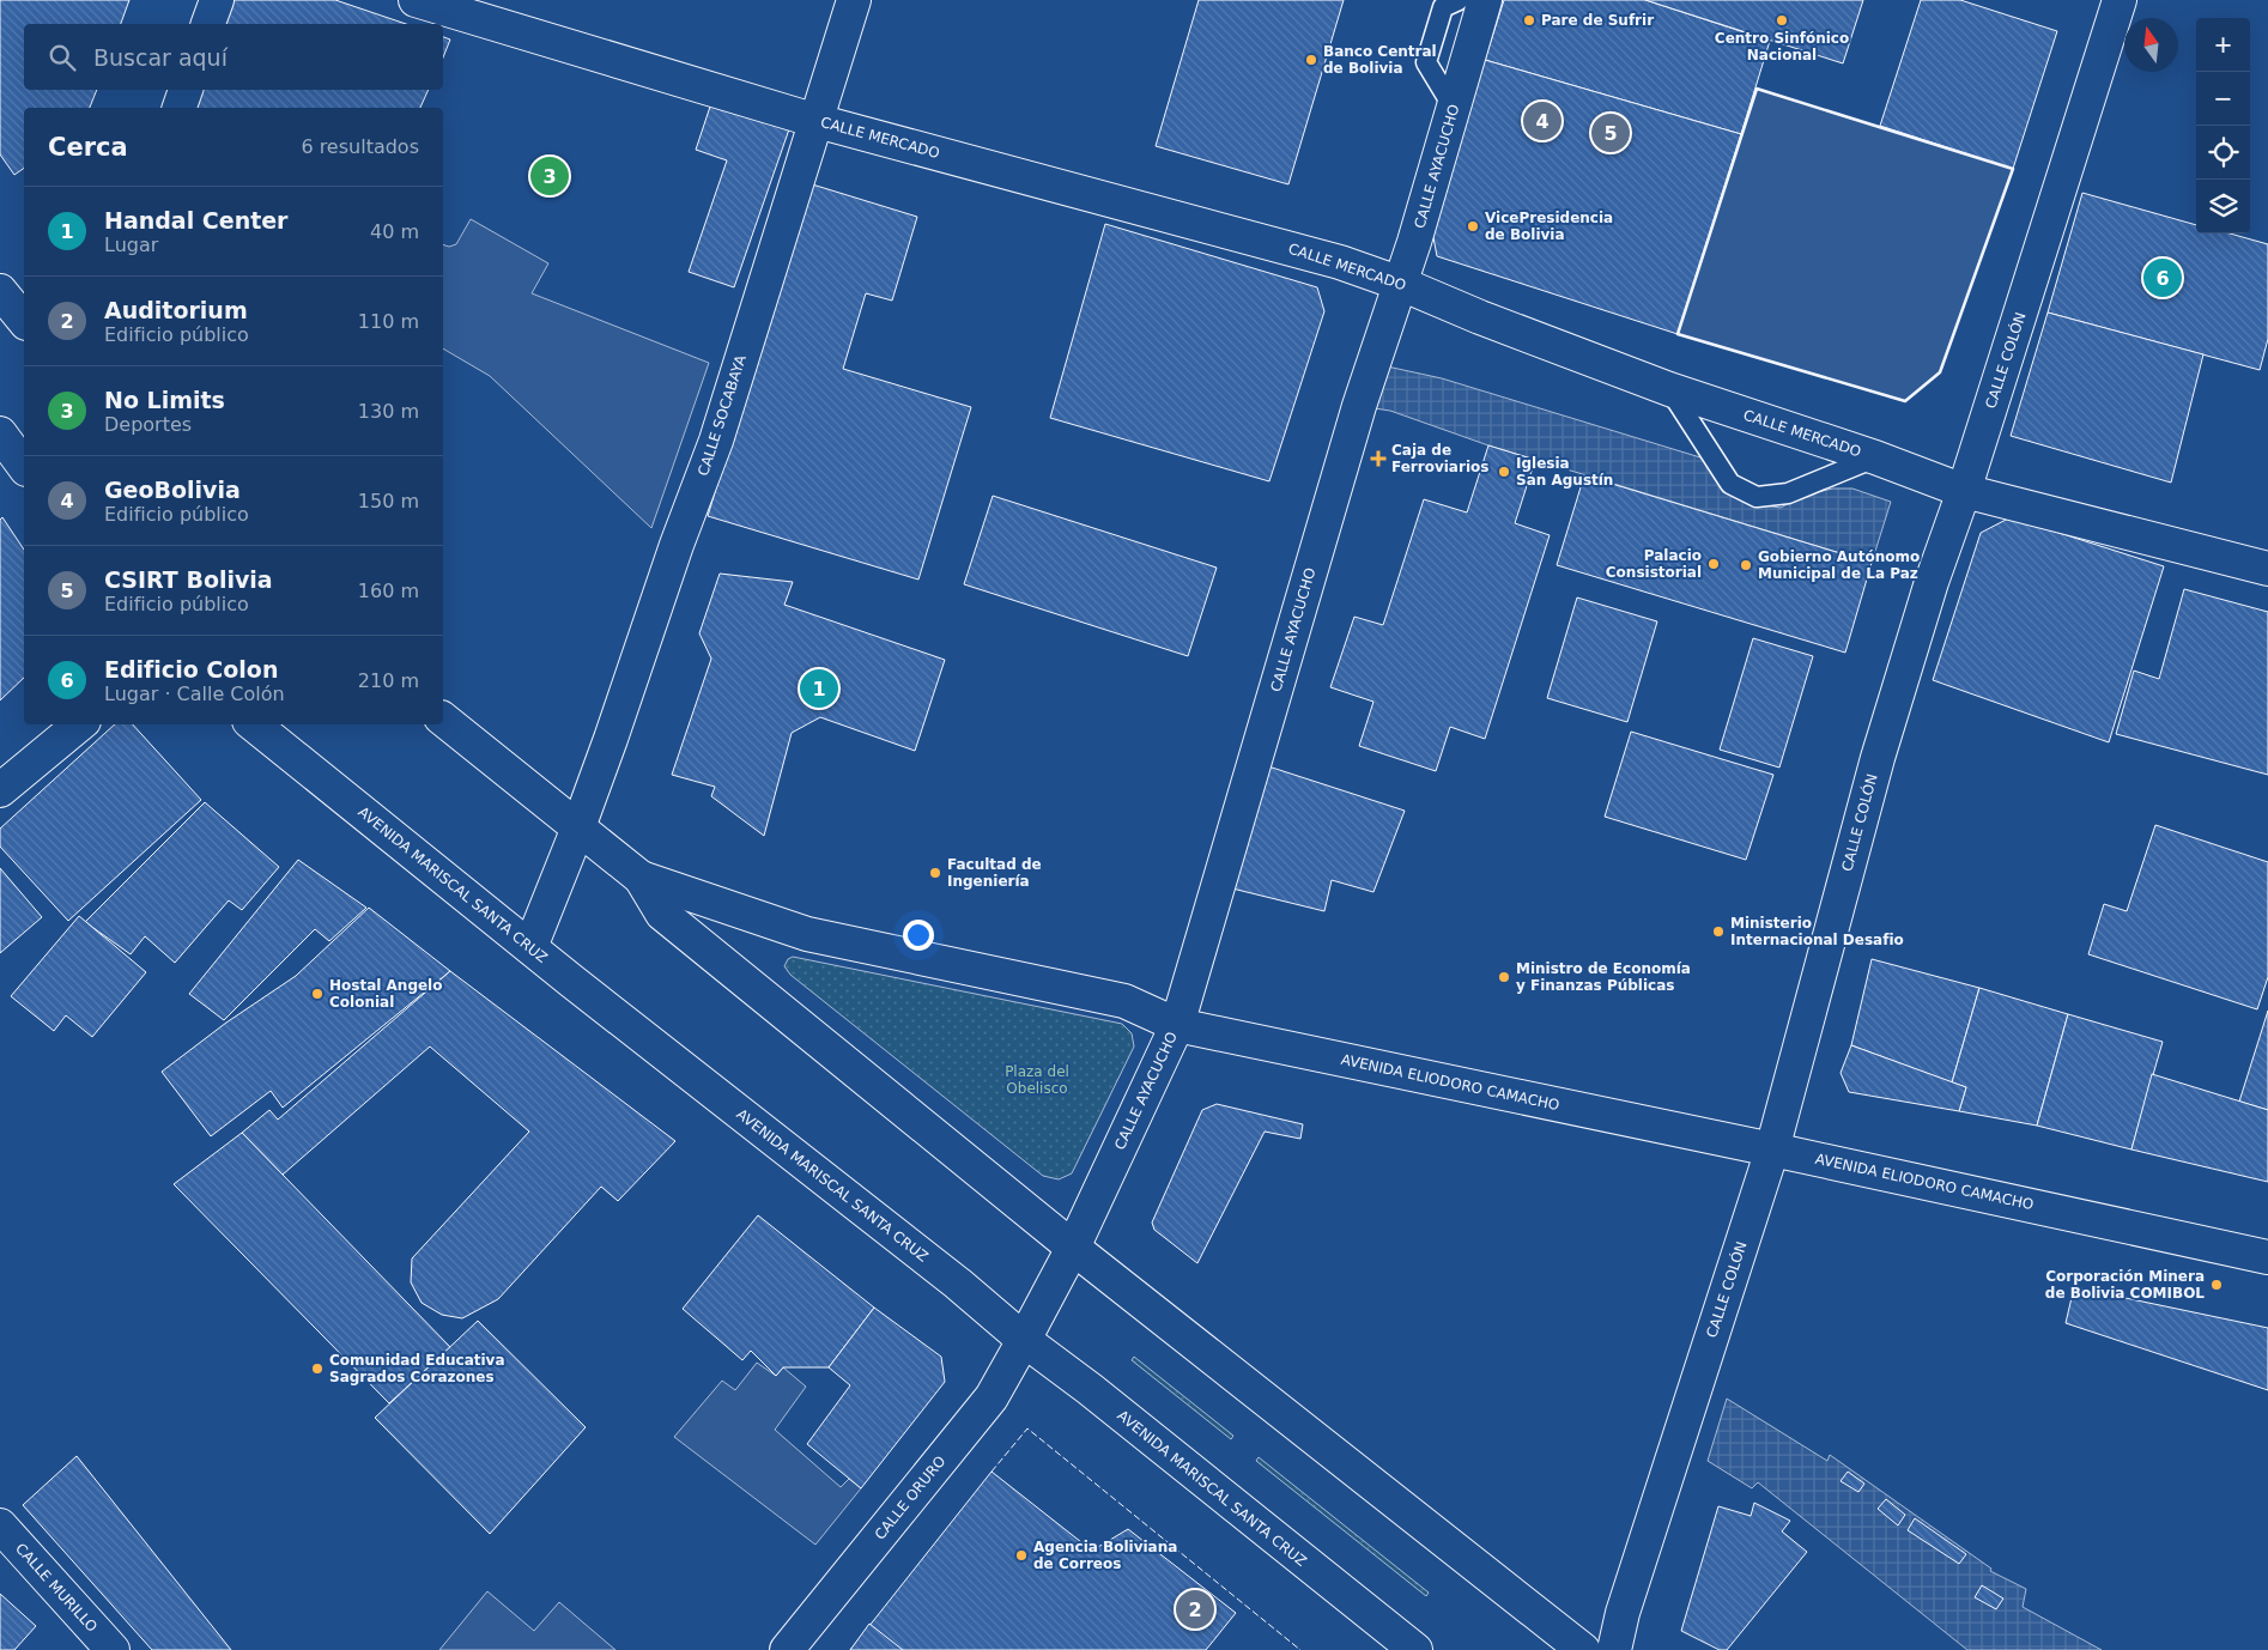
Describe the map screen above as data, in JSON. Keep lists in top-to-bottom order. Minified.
{"streets":{"main road":["CALLE MERCADO","CALLE AYACUCHO","CALLE COLÓN","CALLE SOCABAYA","AVENIDA MARISCAL SANTA CRUZ","AVENIDA ELIODORO CAMACHO","CALLE ORURO","CALLE MURILLO"]},"crossings":[["CALLE MERCADO","CALLE AYACUCHO"],["CALLE MERCADO","CALLE COLÓN"],["CALLE MERCADO","CALLE SOCABAYA"],["CALLE AYACUCHO","AVENIDA MARISCAL SANTA CRUZ"],["CALLE AYACUCHO","AVENIDA ELIODORO CAMACHO"],["CALLE AYACUCHO","CALLE ORURO"],["CALLE COLÓN","AVENIDA ELIODORO CAMACHO"],["CALLE SOCABAYA","AVENIDA MARISCAL SANTA CRUZ"],["AVENIDA MARISCAL SANTA CRUZ","CALLE ORURO"]],"parks":["Plaza del Obelisco"],"places":{"other":["Pare de Sufrir","Centro Sinfónico Nacional","Banco Central de Bolivia","VicePresidencia de Bolivia","Iglesia San Agustín","Palacio Consistorial","Gobierno Autónomo Municipal de La Paz","Facultad de Ingeniería","Ministerio Internacional Desafio","Ministro de Economía y Finanzas Públicas","Hostal Angelo Colonial","Corporación Minera de Bolivia COMIBOL","Comunidad Educativa Sagrados Corazones","Agencia Boliviana de Correos"],"health":["Caja de Ferroviarios"]},"north":"top","page":{"map_buttons":["+","−"],"search":"Buscar aquí","pins":["4","5","3","6","1","2"],"heading":["Cerca","6 resultados"],"list":[{"mark":"1","name":"Handal Center","note":"Lugar","value":"40 m"},{"mark":"2","name":"Auditorium","note":"Edificio público","value":"110 m"},{"mark":"3","name":"No Limits","note":"Deportes","value":"130 m"},{"mark":"4","name":"GeoBolivia","note":"Edificio público","value":"150 m"},{"mark":"5","name":"CSIRT Bolivia","note":"Edificio público","value":"160 m"},{"mark":"6","name":"Edificio Colon","note":"Lugar · Calle Colón","value":"210 m"}]}}
